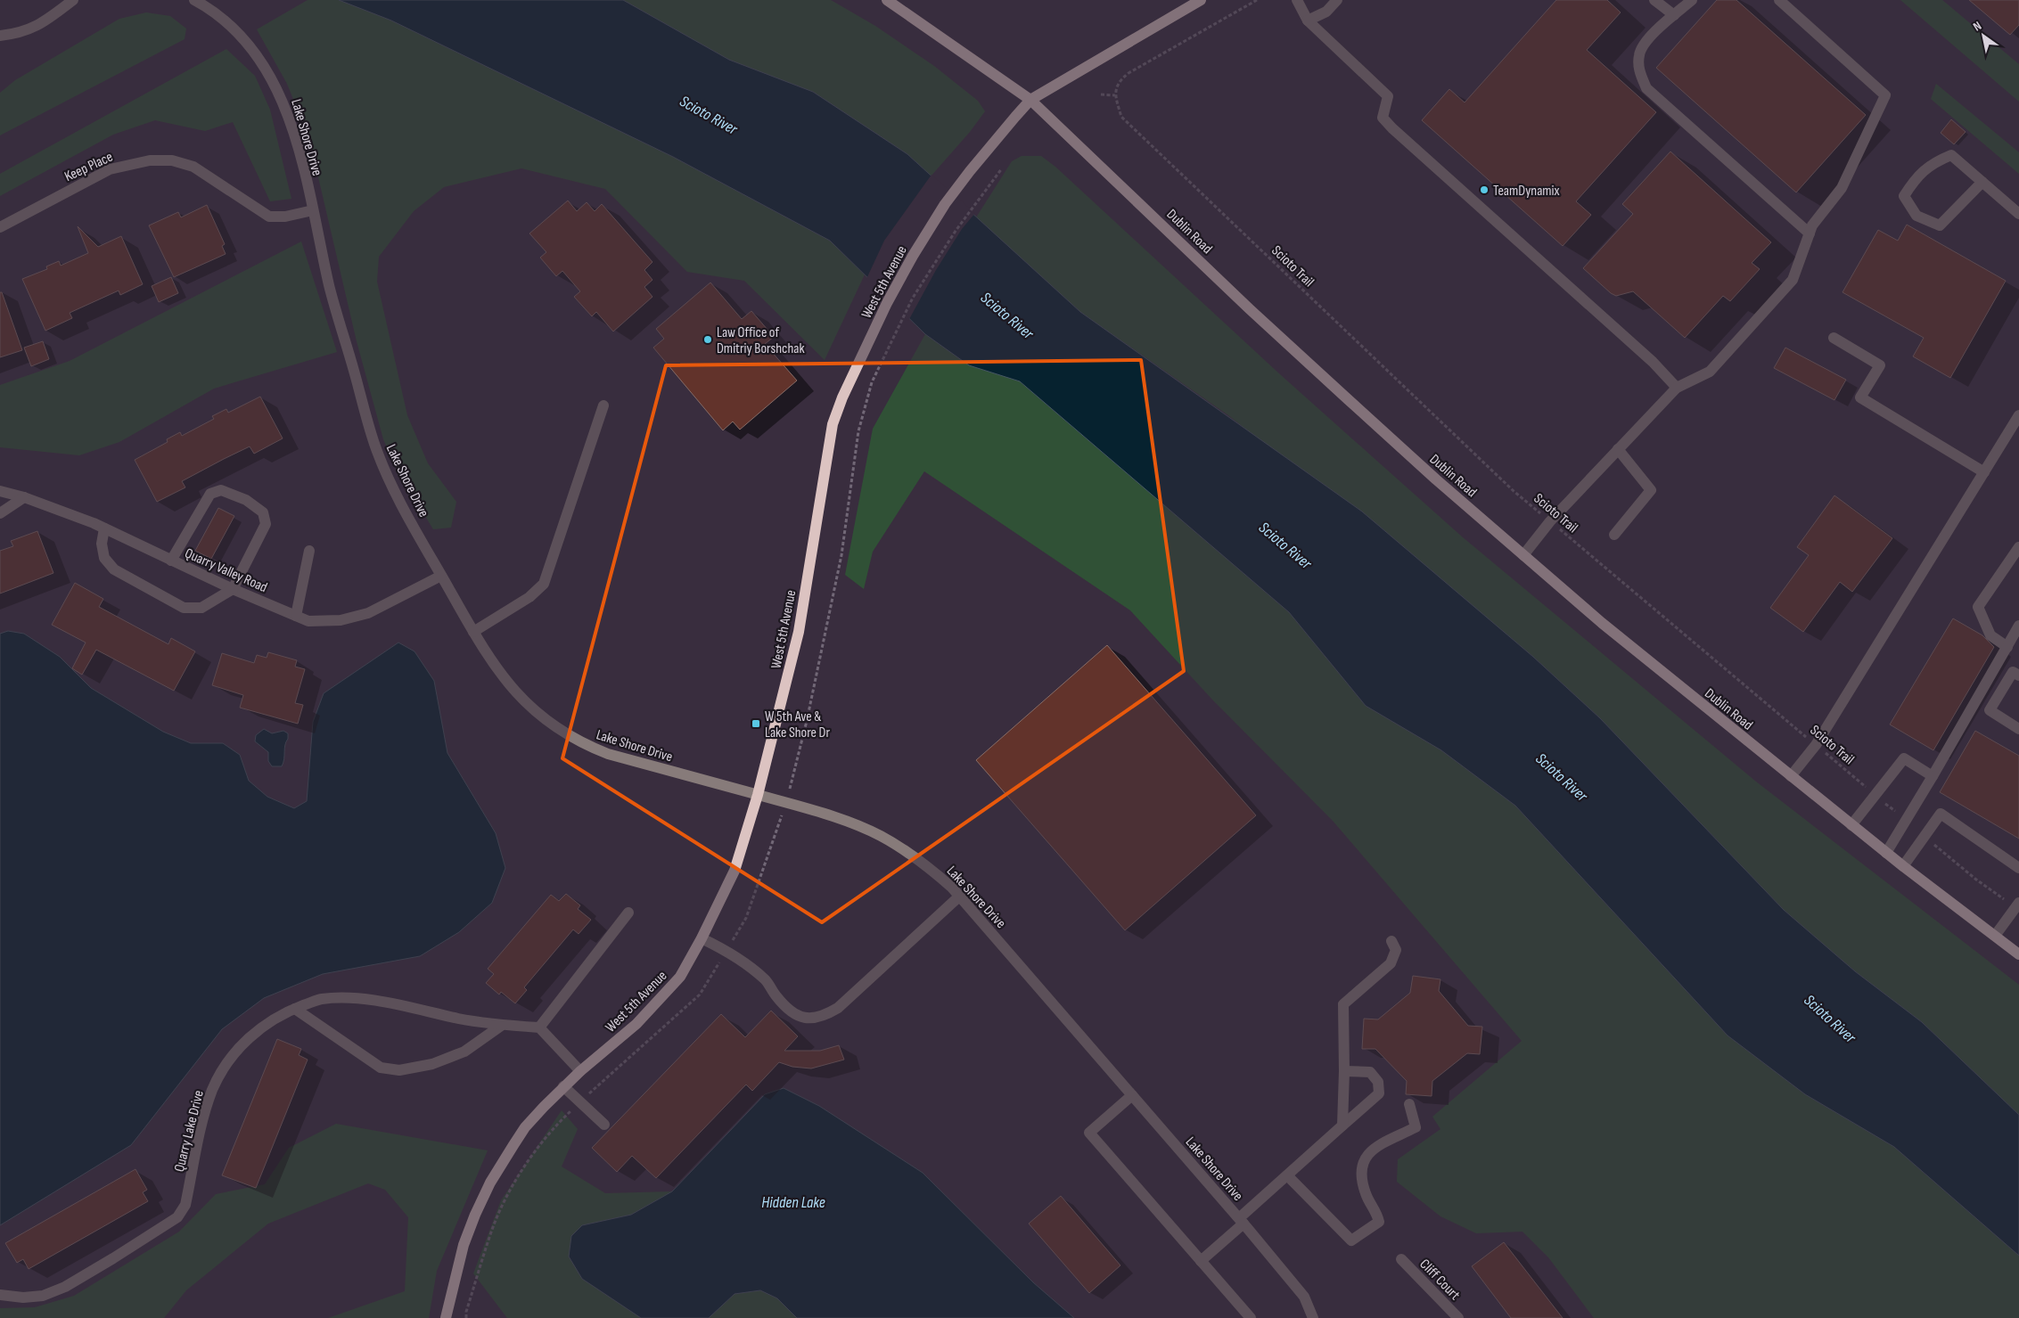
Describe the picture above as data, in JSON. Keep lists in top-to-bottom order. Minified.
{"streets":{"main road":["Dublin Road","West 5th Avenue"],"street":["Lake Shore Drive","Keep Place","Quarry Valley Road","Quarry Lake Drive","Cliff Court"],"path":["Scioto Trail"]},"crossings":[["Lake Shore Drive","Keep Place"],["Lake Shore Drive","West 5th Avenue"],["Lake Shore Drive","Quarry Valley Road"],["Dublin Road","West 5th Avenue"]],"water":["Scioto River","Hidden Lake"],"places":{"other":["TeamDynamix","Law Office of Dmitriy Borshchak"],"transit":["W 5th Ave & Lake Shore Dr"]},"north":"top left"}
